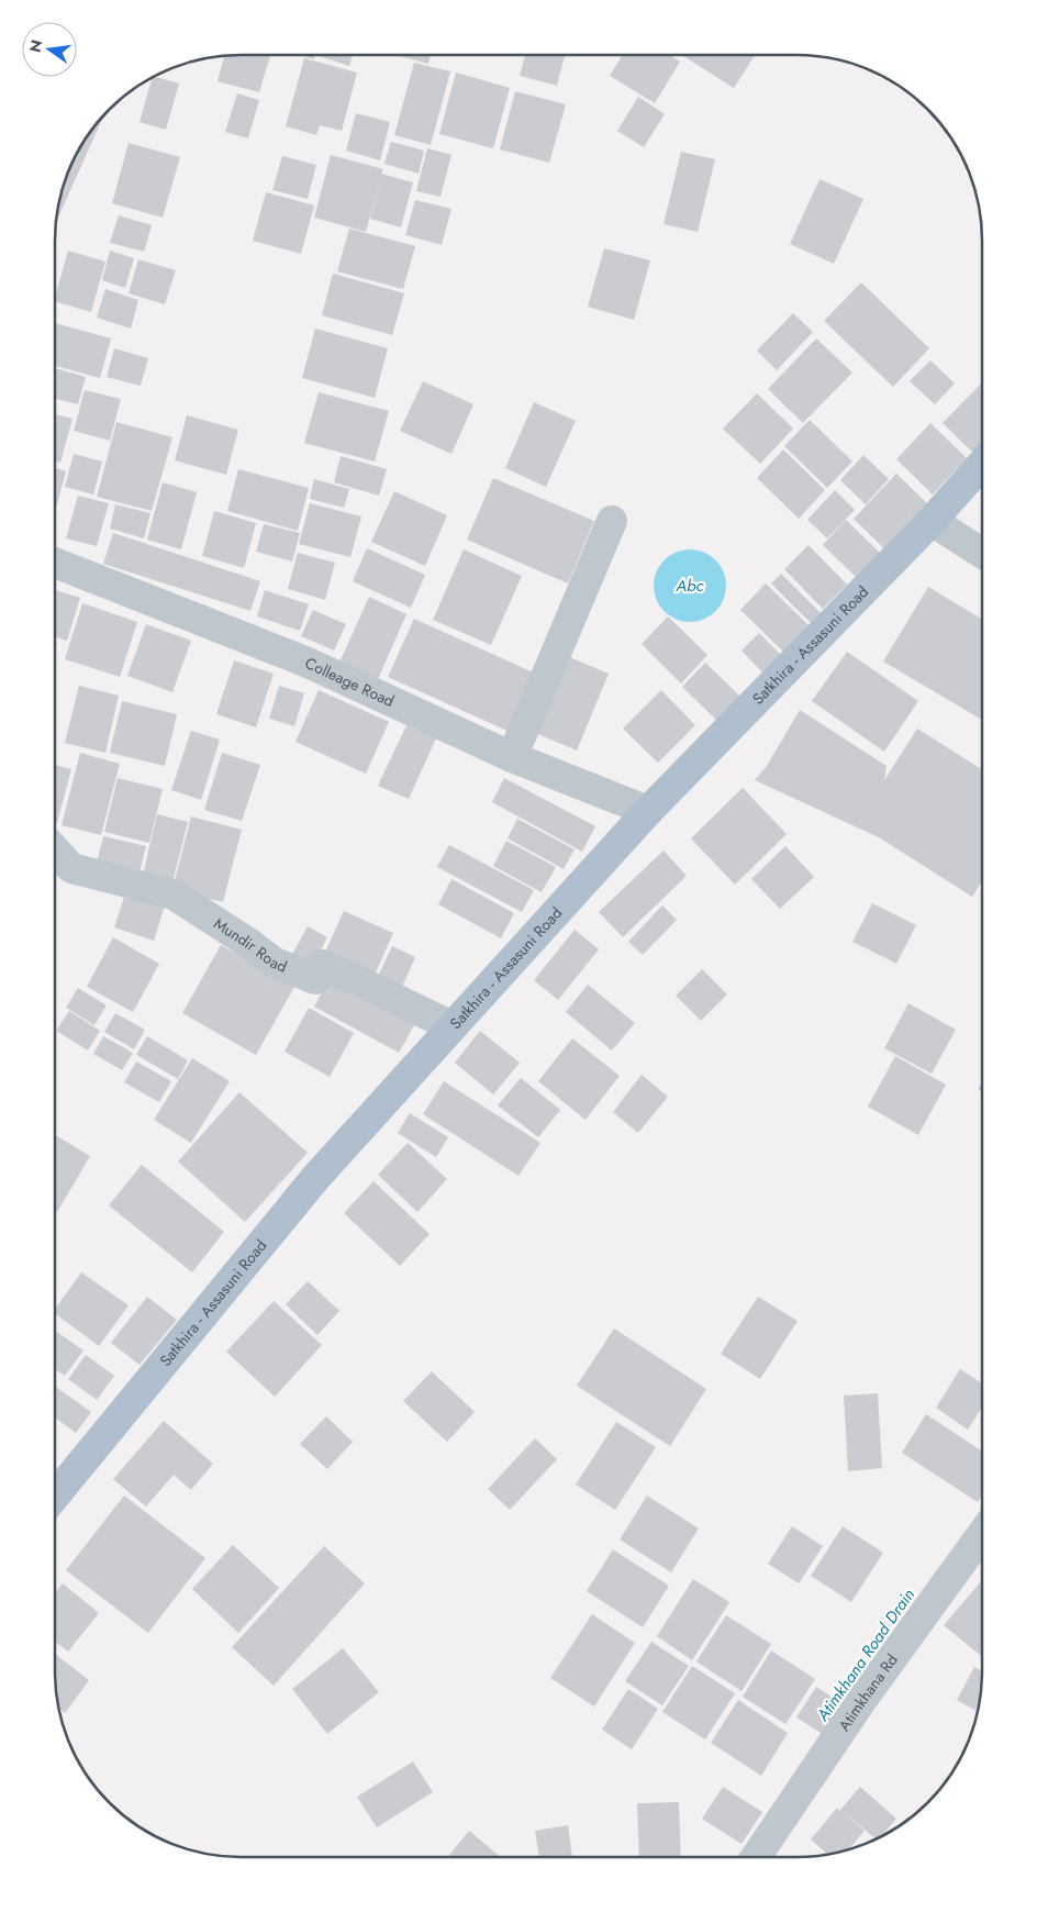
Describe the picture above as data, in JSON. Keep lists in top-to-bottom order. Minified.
{"streets":{"main road":["Satkhira - Assasuni Road"],"street":["Colleage Road","Mundir Road","Atimkhana Rd"]},"crossings":[["Satkhira - Assasuni Road","Colleage Road"],["Satkhira - Assasuni Road","Mundir Road"]],"water":["Abc","Atimkhana Road Drain"],"north":"left"}
